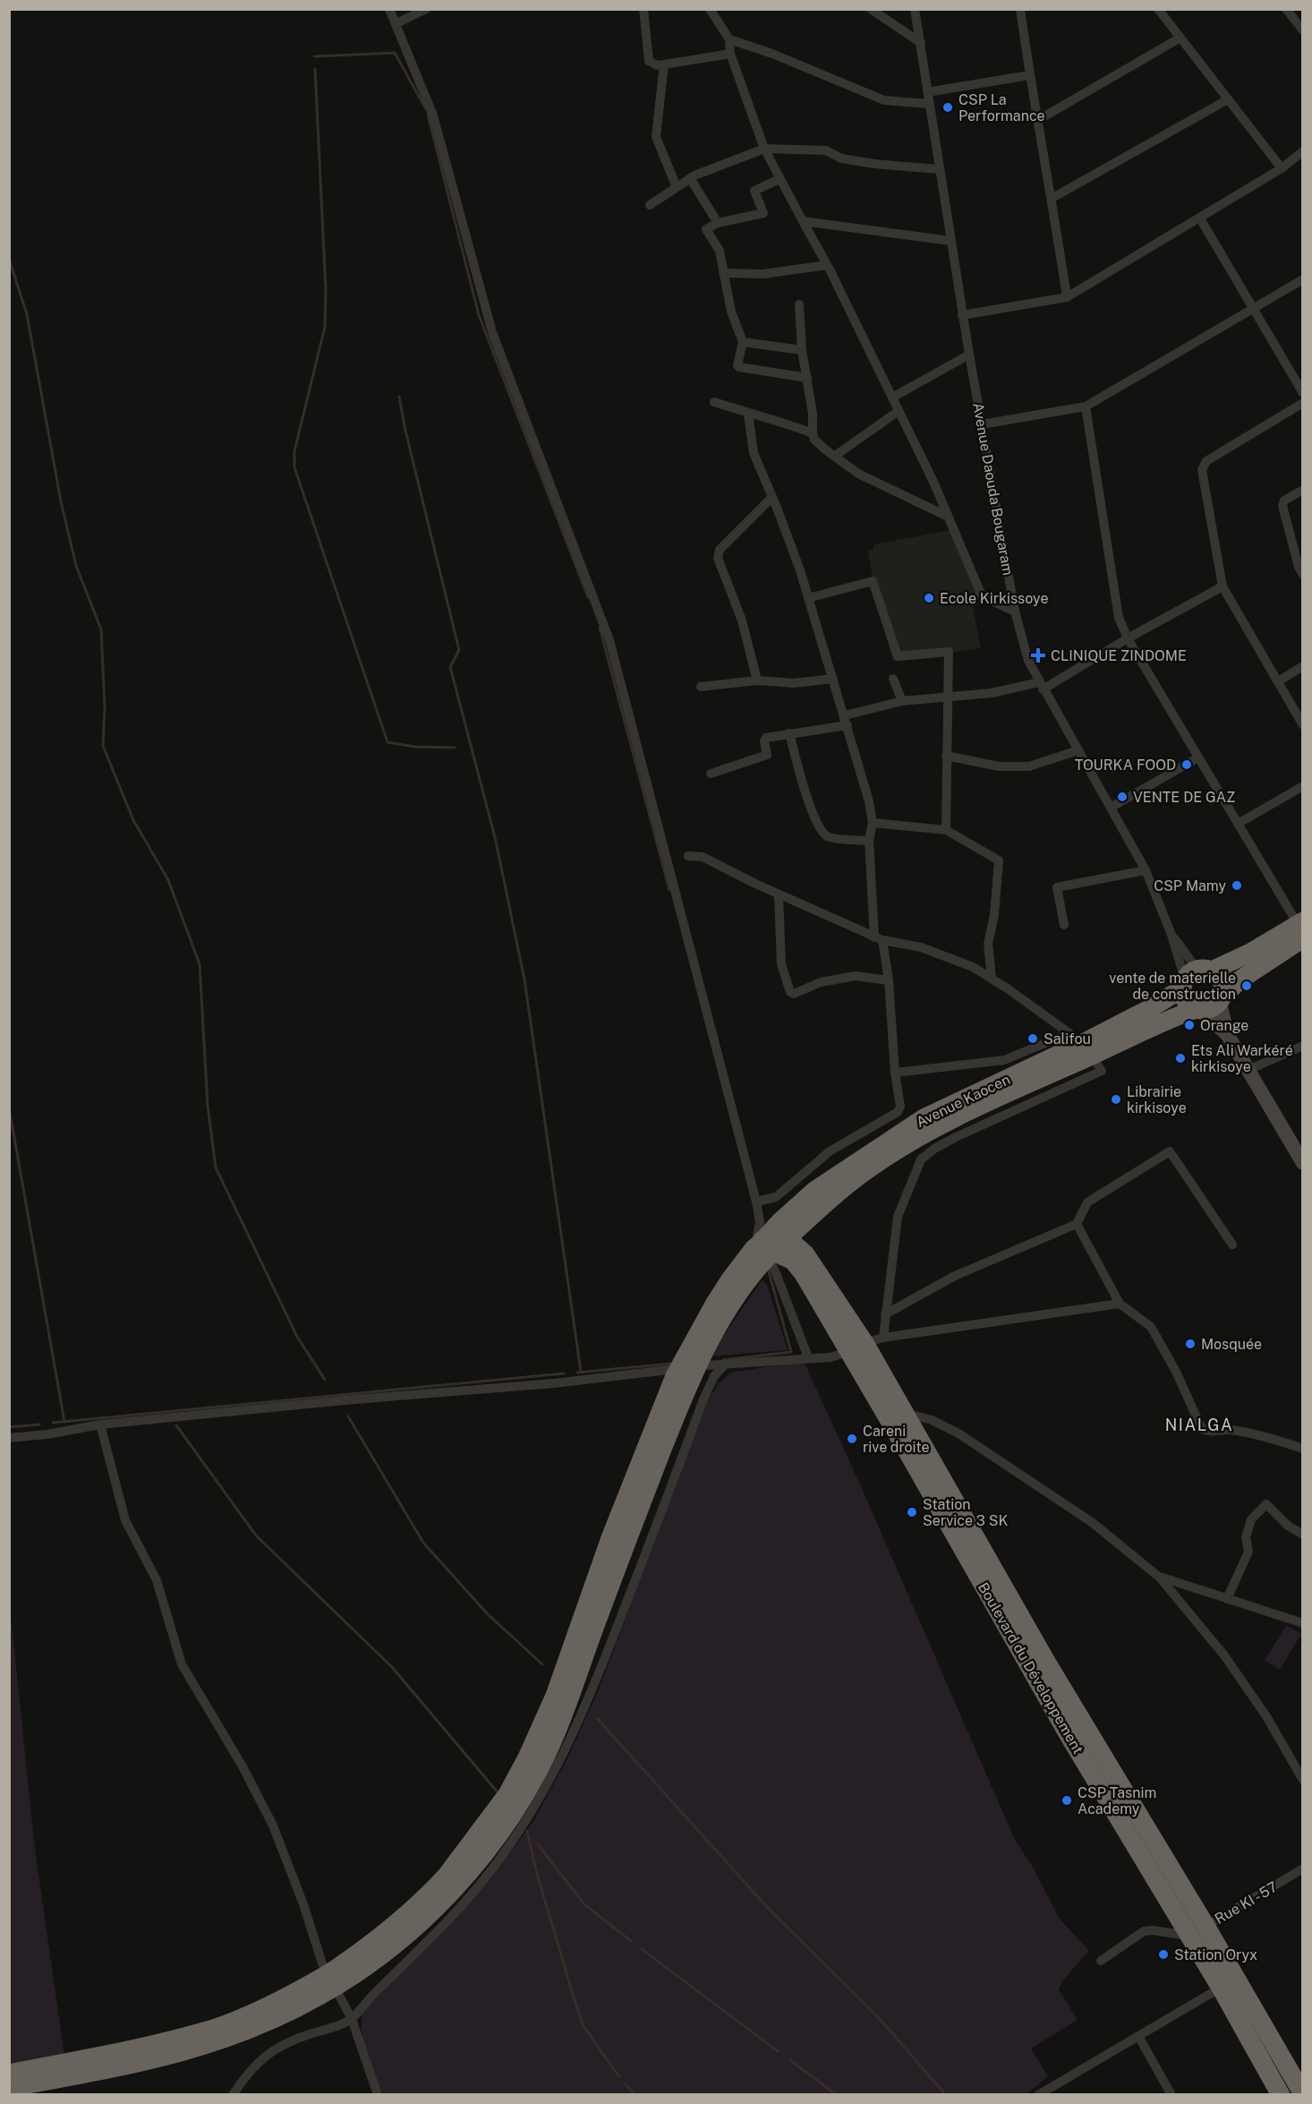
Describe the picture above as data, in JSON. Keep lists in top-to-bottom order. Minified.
{"streets":{"highway":["Avenue Kaocen","Boulevard du Développement"],"street":["Avenue Daouda Bougaram","Rue KI - 57"]},"crossings":[["Avenue Daouda Bougaram","Avenue Kaocen"],["Avenue Kaocen","Boulevard du Développement"],["Boulevard du Développement","Rue KI - 57"]],"districts":["NIALGA"],"places":{"other":["CSP La Performance","Ecole Kirkissoye","TOURKA FOOD","VENTE DE GAZ","CSP Mamy","vente de materielle de construction","Orange","Salifou","Ets Ali Warkéré kirkisoye","Librairie kirkisoye","Mosquée","Careni rive droite","Station Service 3 SK","CSP Tasnim Academy","Station Oryx"],"health":["CLINIQUE ZINDOME"]}}
